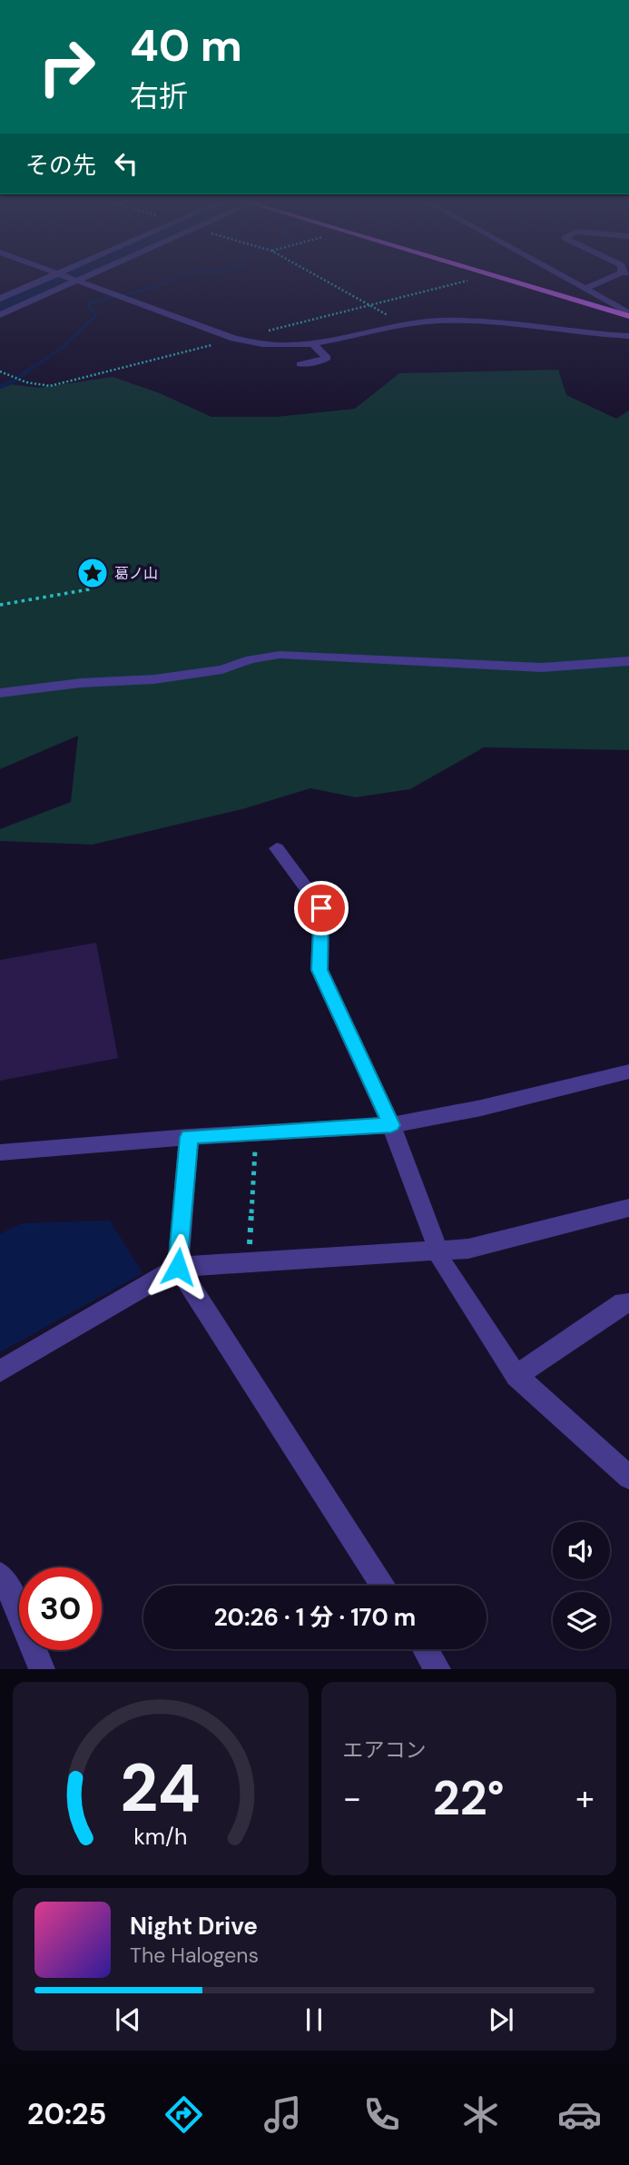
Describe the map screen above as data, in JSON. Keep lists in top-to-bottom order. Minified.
{"places":{"place":["葛ノ山"]},"page":{"turn":["40 m","右折"],"then":"その先","limit":"30","trip":"20:26 · 1 分 · 170 m","tile":"エアコン","heat":["−","22°","+"],"song":["Night Drive","The Halogens"],"tabs":"20:25","gauge":["24","km/h"]}}
